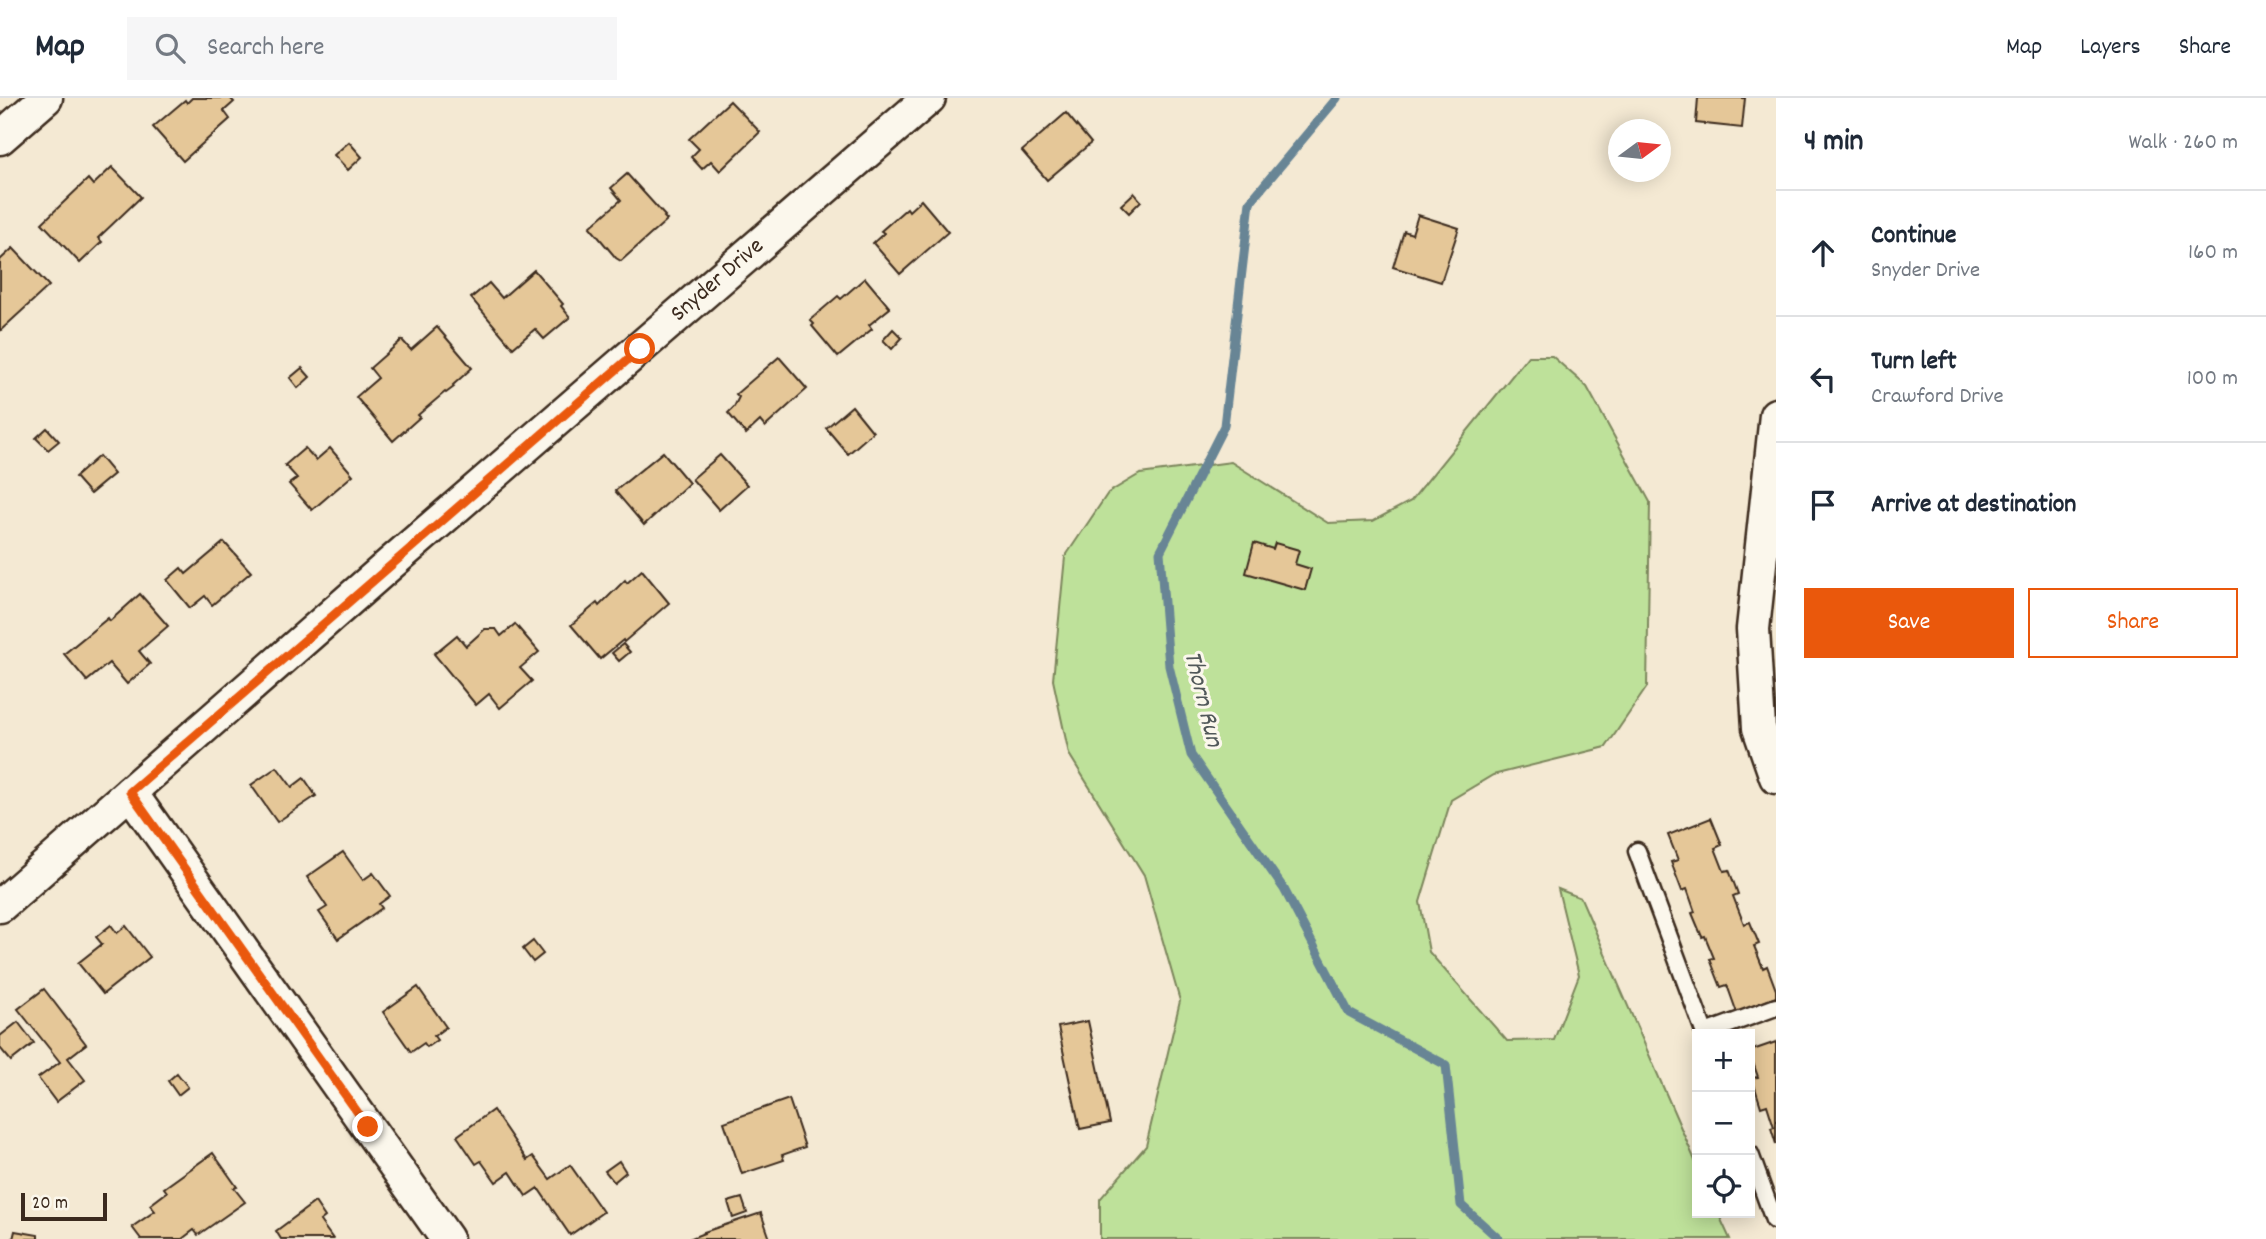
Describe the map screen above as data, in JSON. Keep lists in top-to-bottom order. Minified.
{"streets":{"street":["Snyder Drive"]},"water":["Thorn Run"],"scale_bar":"20 m","north":"right","page":{"header":"Map","search":"Search here","nav":["Map","Layers","Share"],"heading":["4 min","Walk · 260 m"],"list":[["Continue","Snyder Drive","160 m"],["Turn left","Crawford Drive","100 m"],"Arrive at destination"],"buttons":["Save","Share"],"map_buttons":["+","−"],"scale":"20 m"}}
